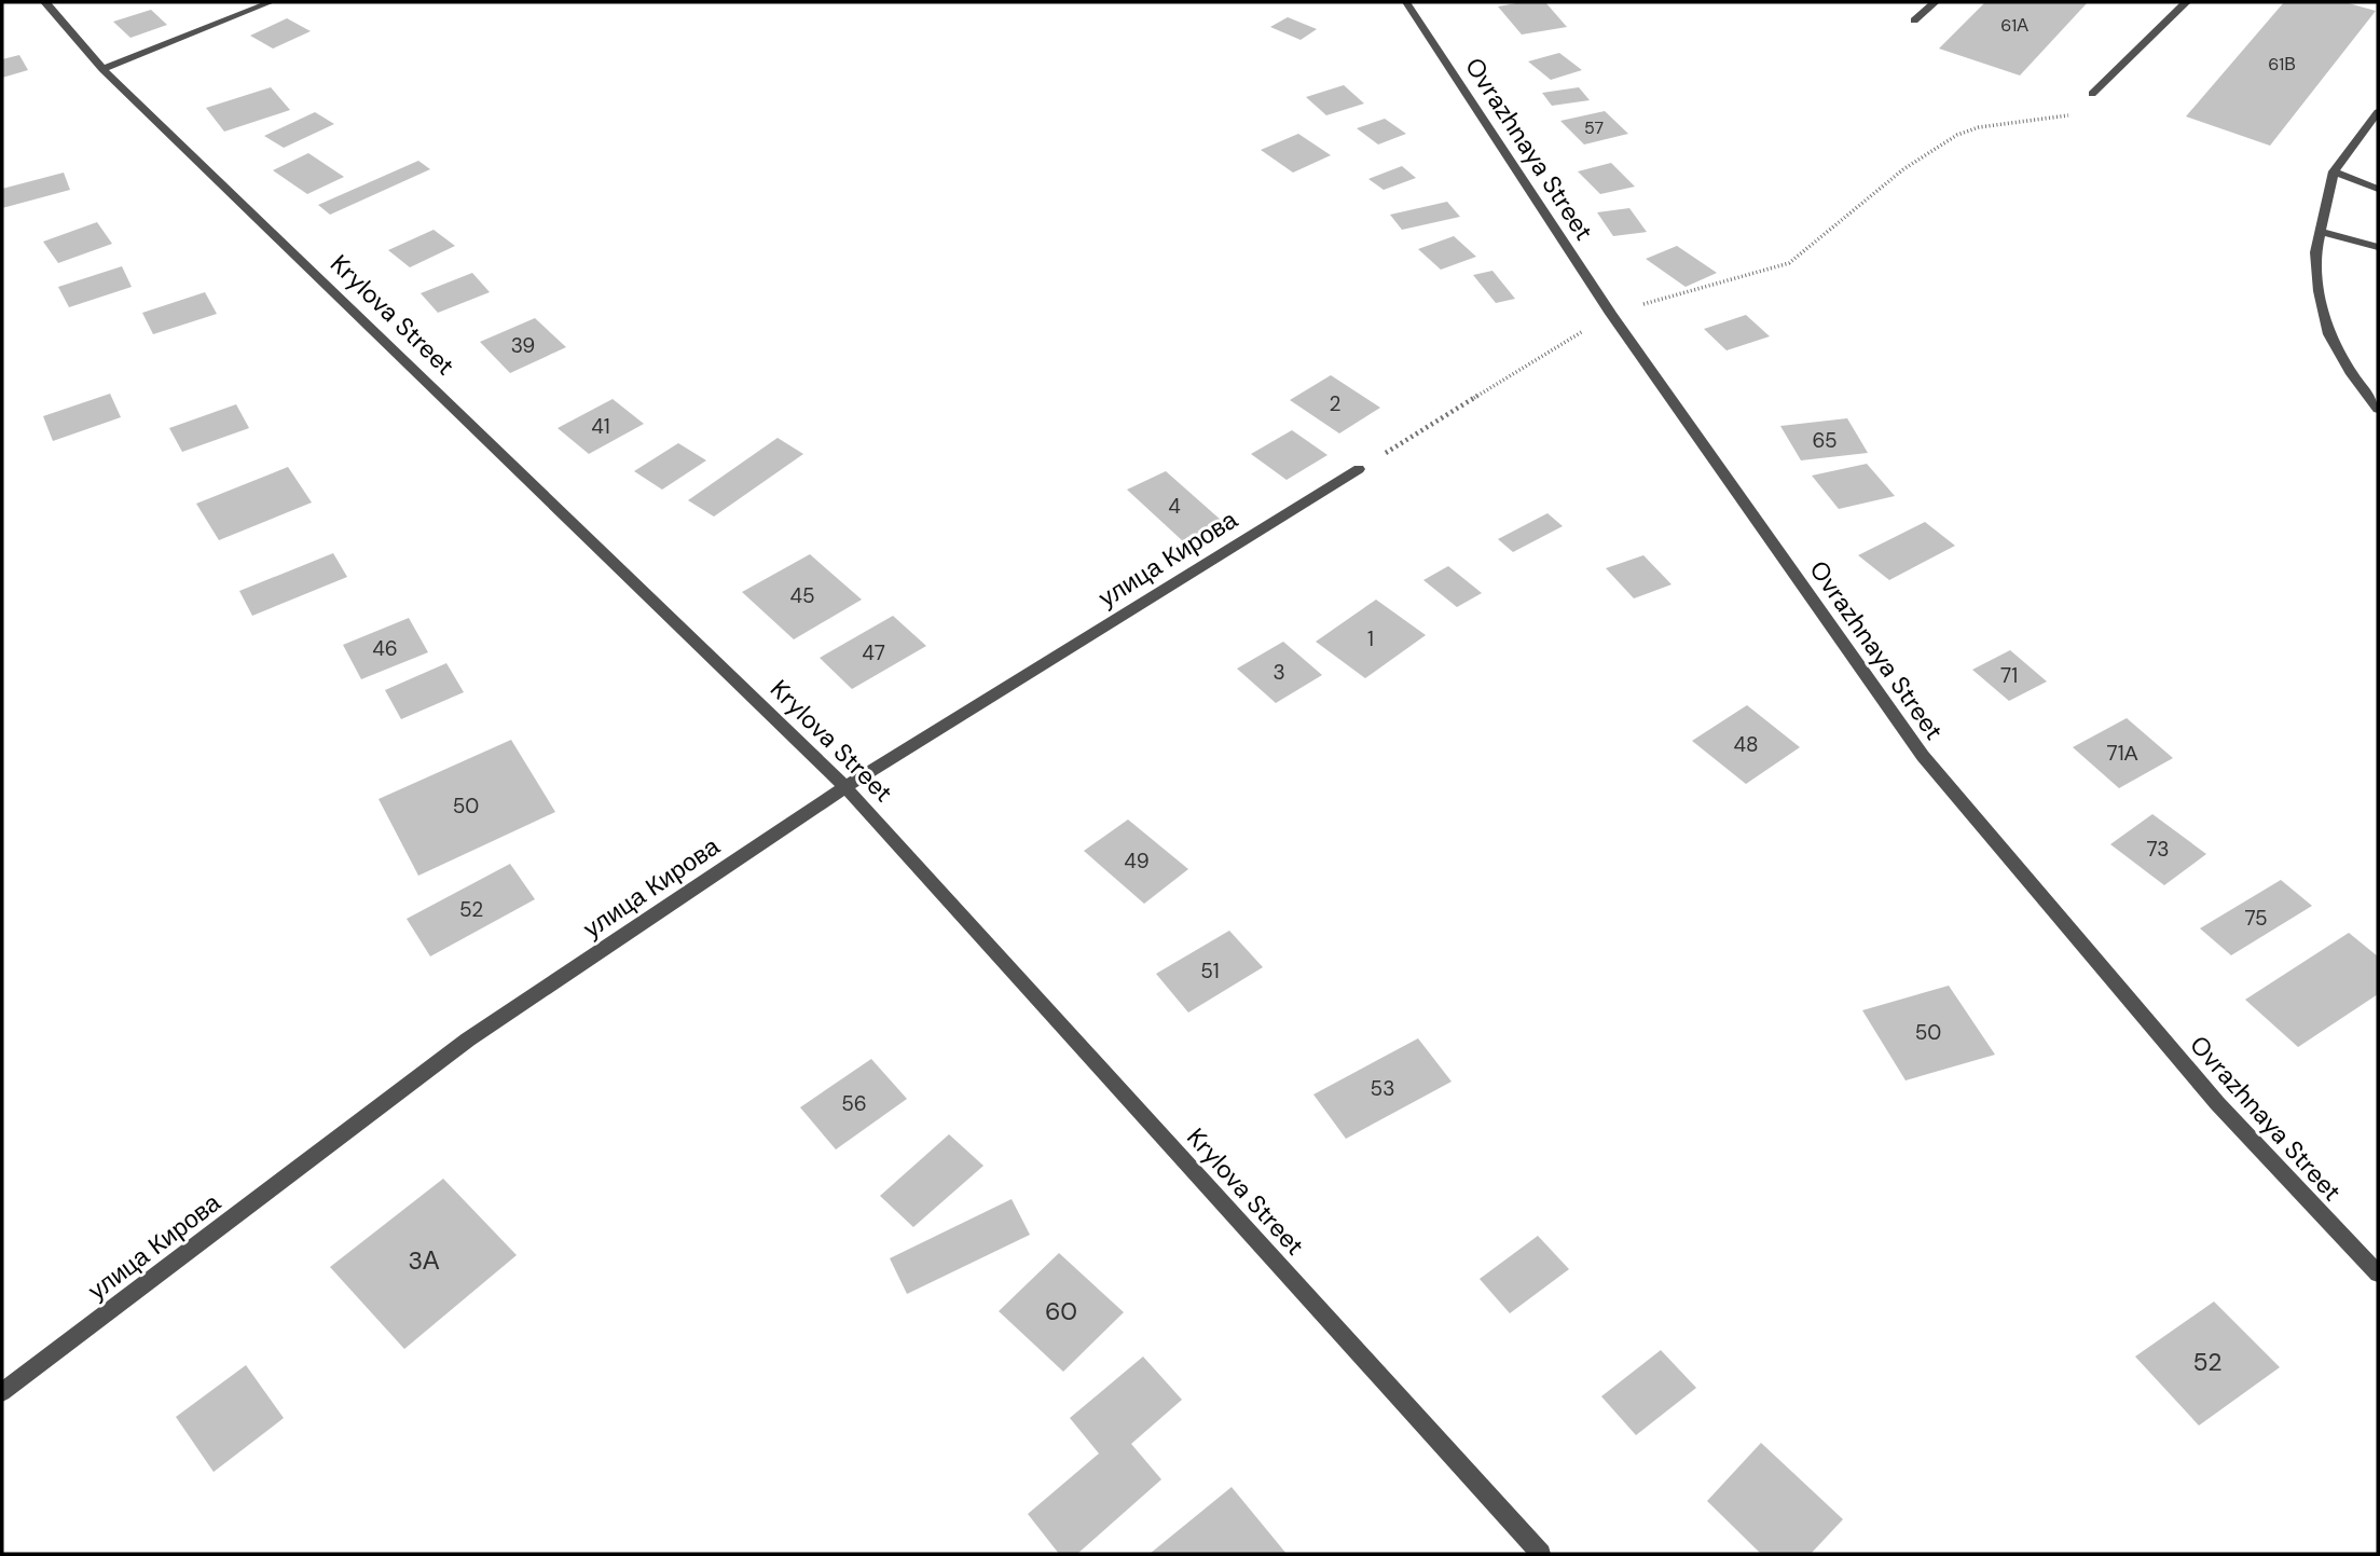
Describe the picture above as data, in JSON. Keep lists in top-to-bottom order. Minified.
{"streets":{"street":["Ovrazhnaya Street","Krylova Street","улица Кирова"]},"crossings":[["Krylova Street","улица Кирова"]],"house_numbers":["61А","61В","57","39","2","41","65","4","45","1","46","47","3","71","48","71А","50","73","49","52","75","51","50","53","56","3А","60","52"]}
